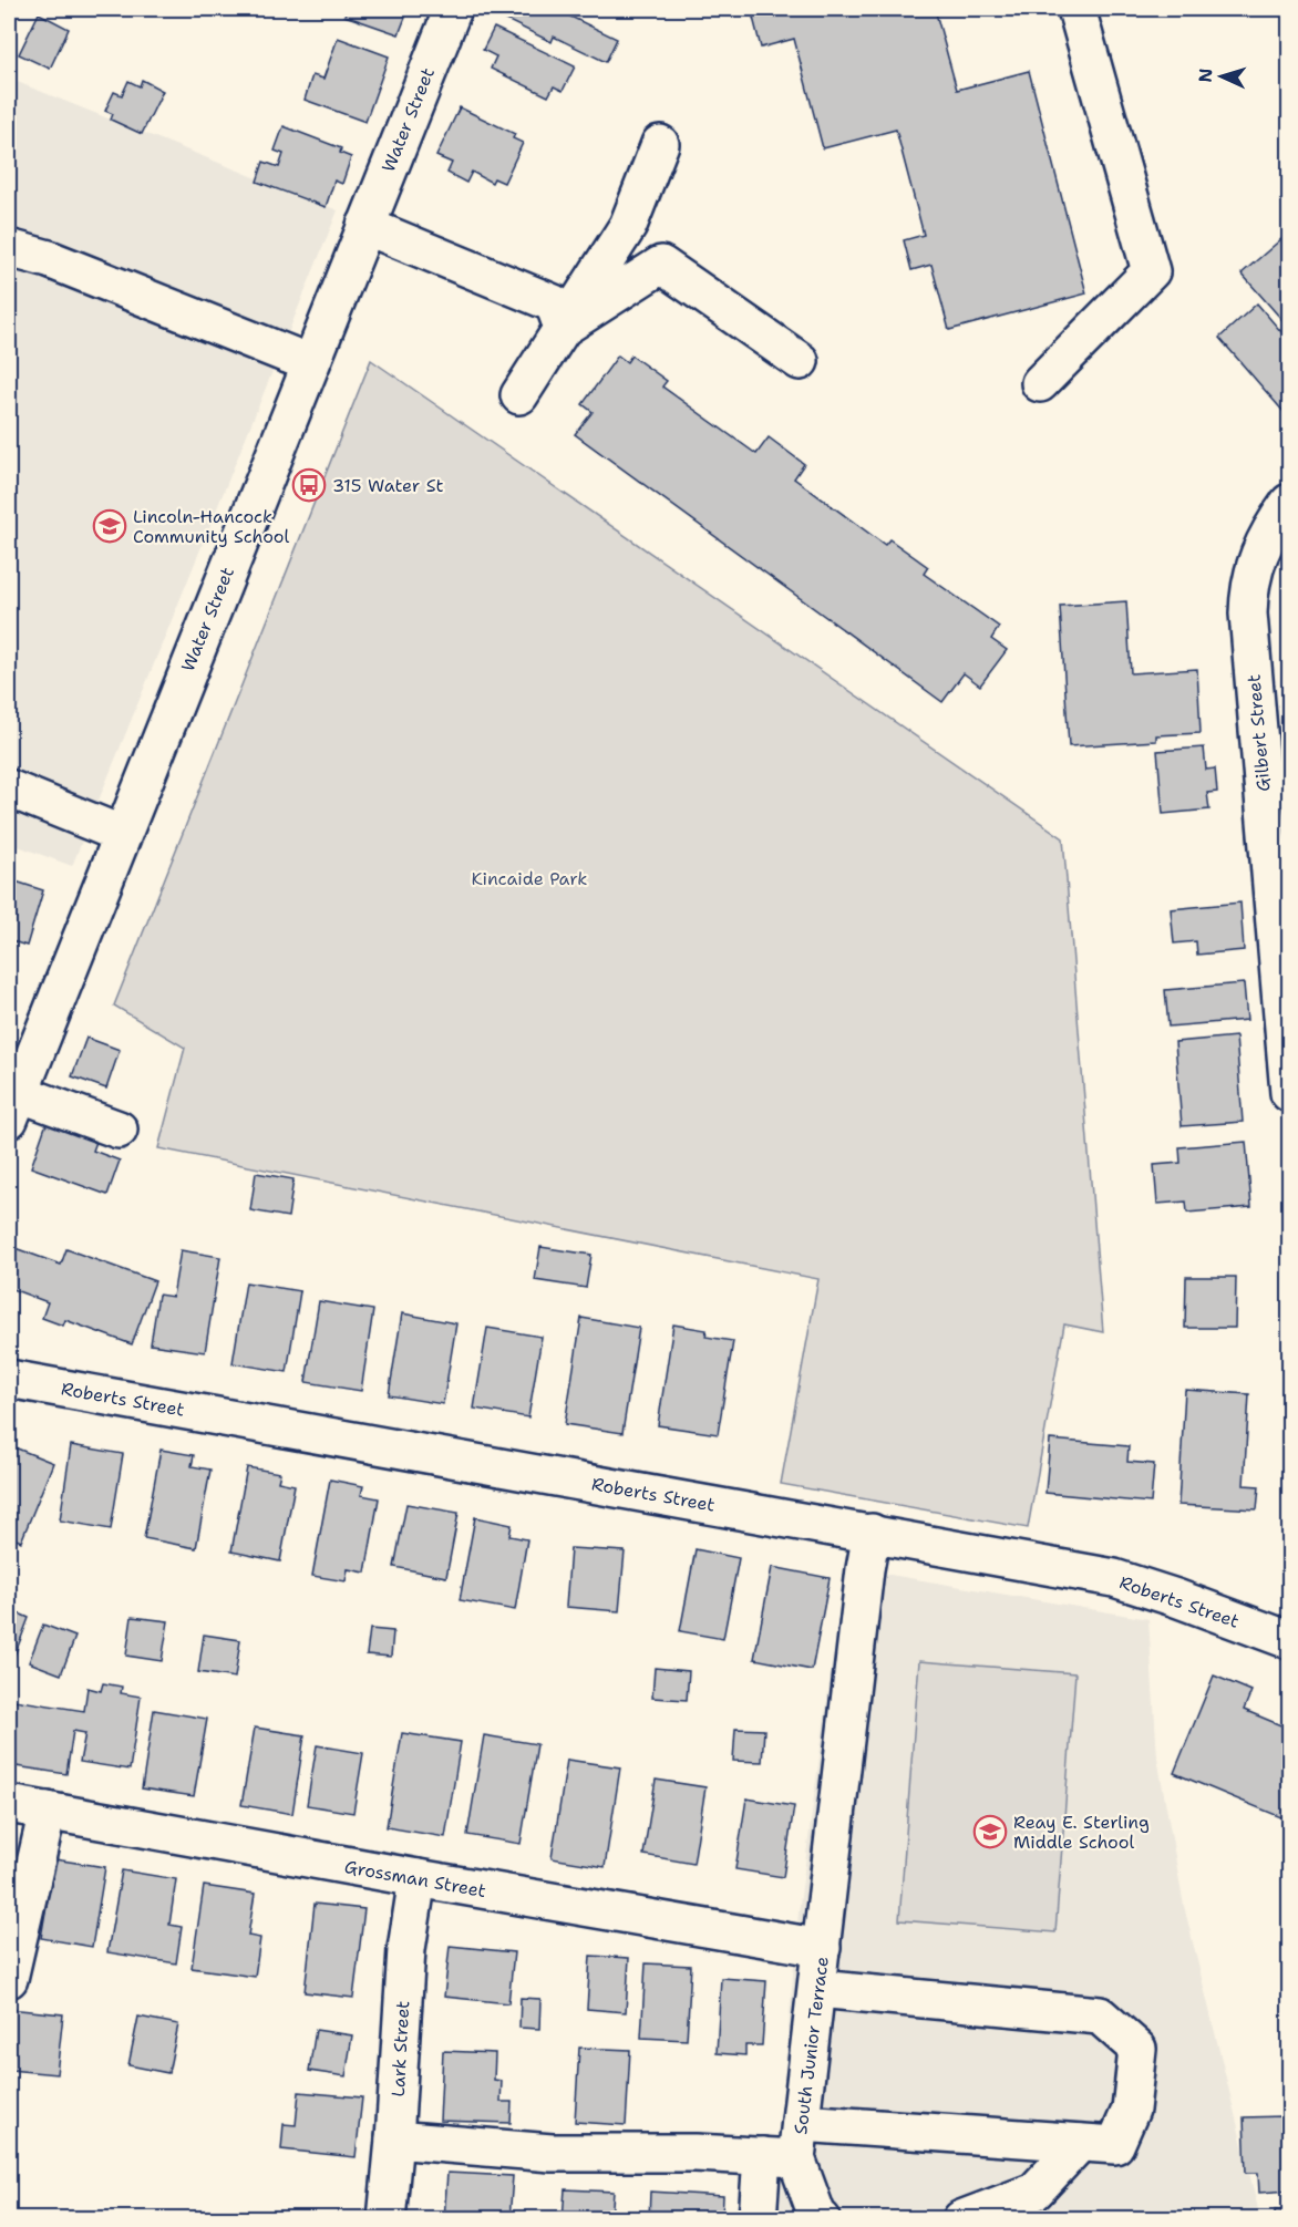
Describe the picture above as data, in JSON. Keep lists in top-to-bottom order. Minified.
{"streets":{"street":["Water Street","Gilbert Street","Roberts Street","Grossman Street","South Junior Terrace","Lark Street"]},"crossings":[["Roberts Street","South Junior Terrace"],["Grossman Street","South Junior Terrace"],["Grossman Street","Lark Street"]],"parks":["Kincaide Park"],"places":{"bus stop":["315 Water St"],"school or university":["Lincoln-Hancock Community School","Reay E. Sterling Middle School"]},"north":"left"}
